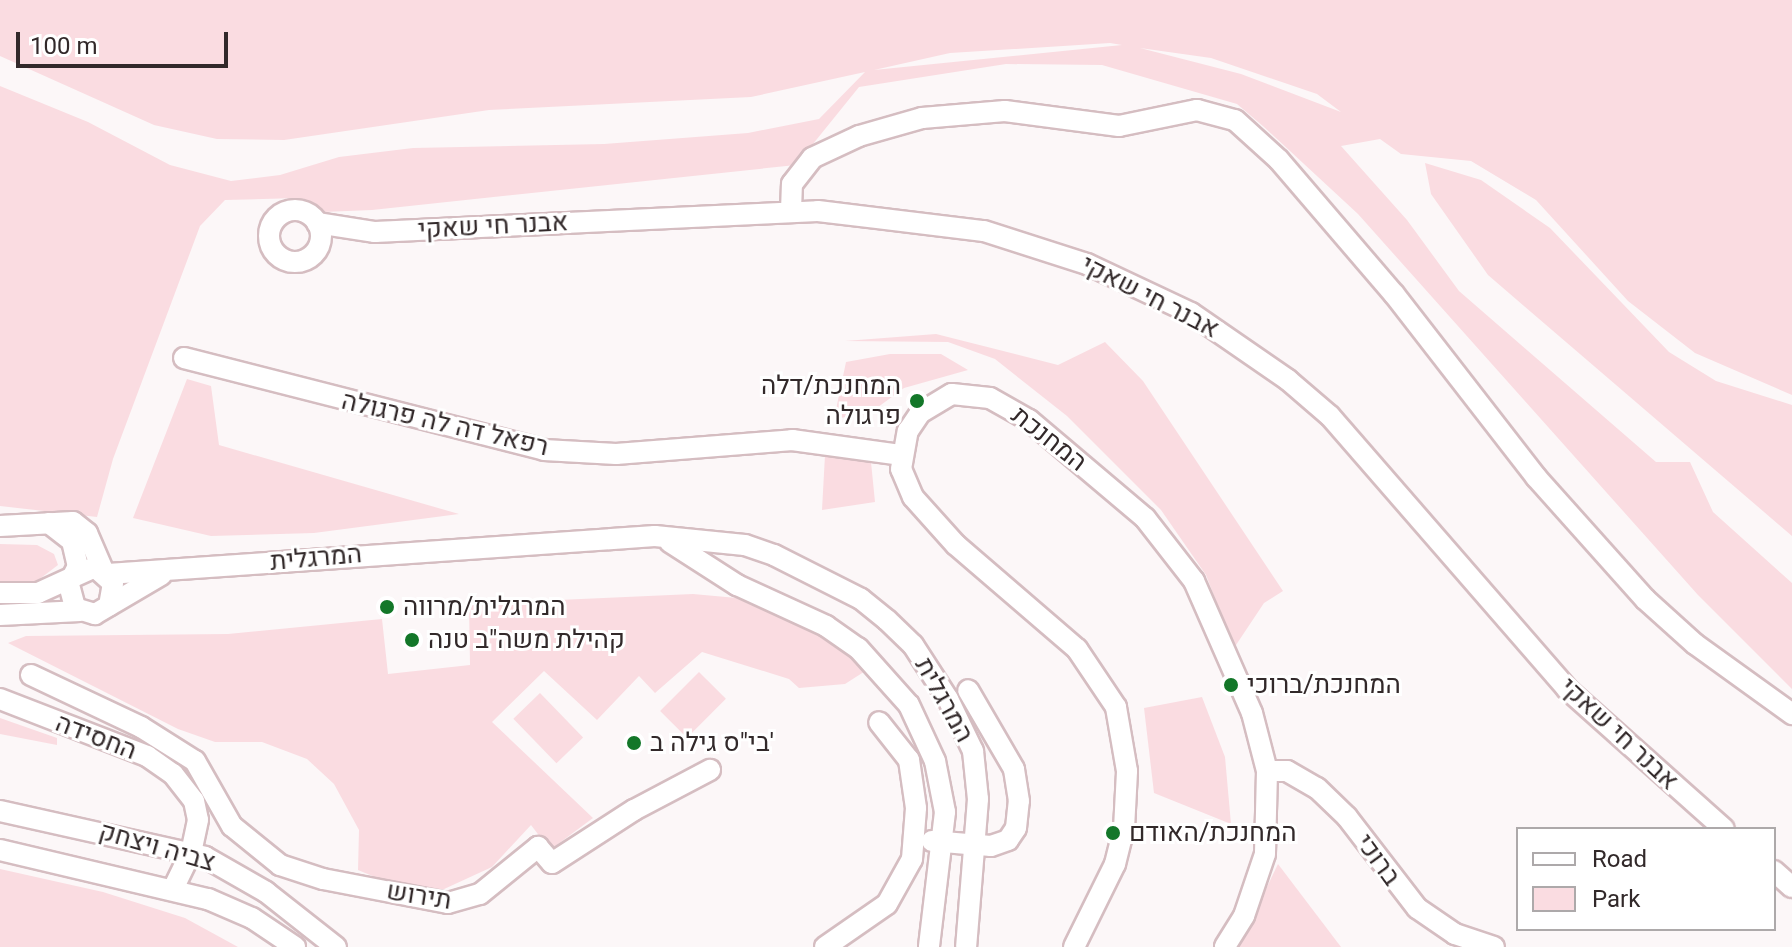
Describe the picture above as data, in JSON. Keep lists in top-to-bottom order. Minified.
{"streets":{"street":["אבנר חי שאקי","רפאל דה לה פרגולה","המחנכת","המרגלית","החסידה","צביה ויצחק","ברוכי","תירוש"]},"crossings":[["רפאל דה לה פרגולה","המחנכת"],["המחנכת","ברוכי"],["החסידה","צביה ויצחק"]],"places":["המחנכת/דלה פרגולה","המרגלית/מרווה","קהילת משה\"ב טנה","המחנכת/ברוכי","בי\"ס גילה ב'","המחנכת/האודם"],"legend":["Road","Park"],"scale_bar":"100 m"}
